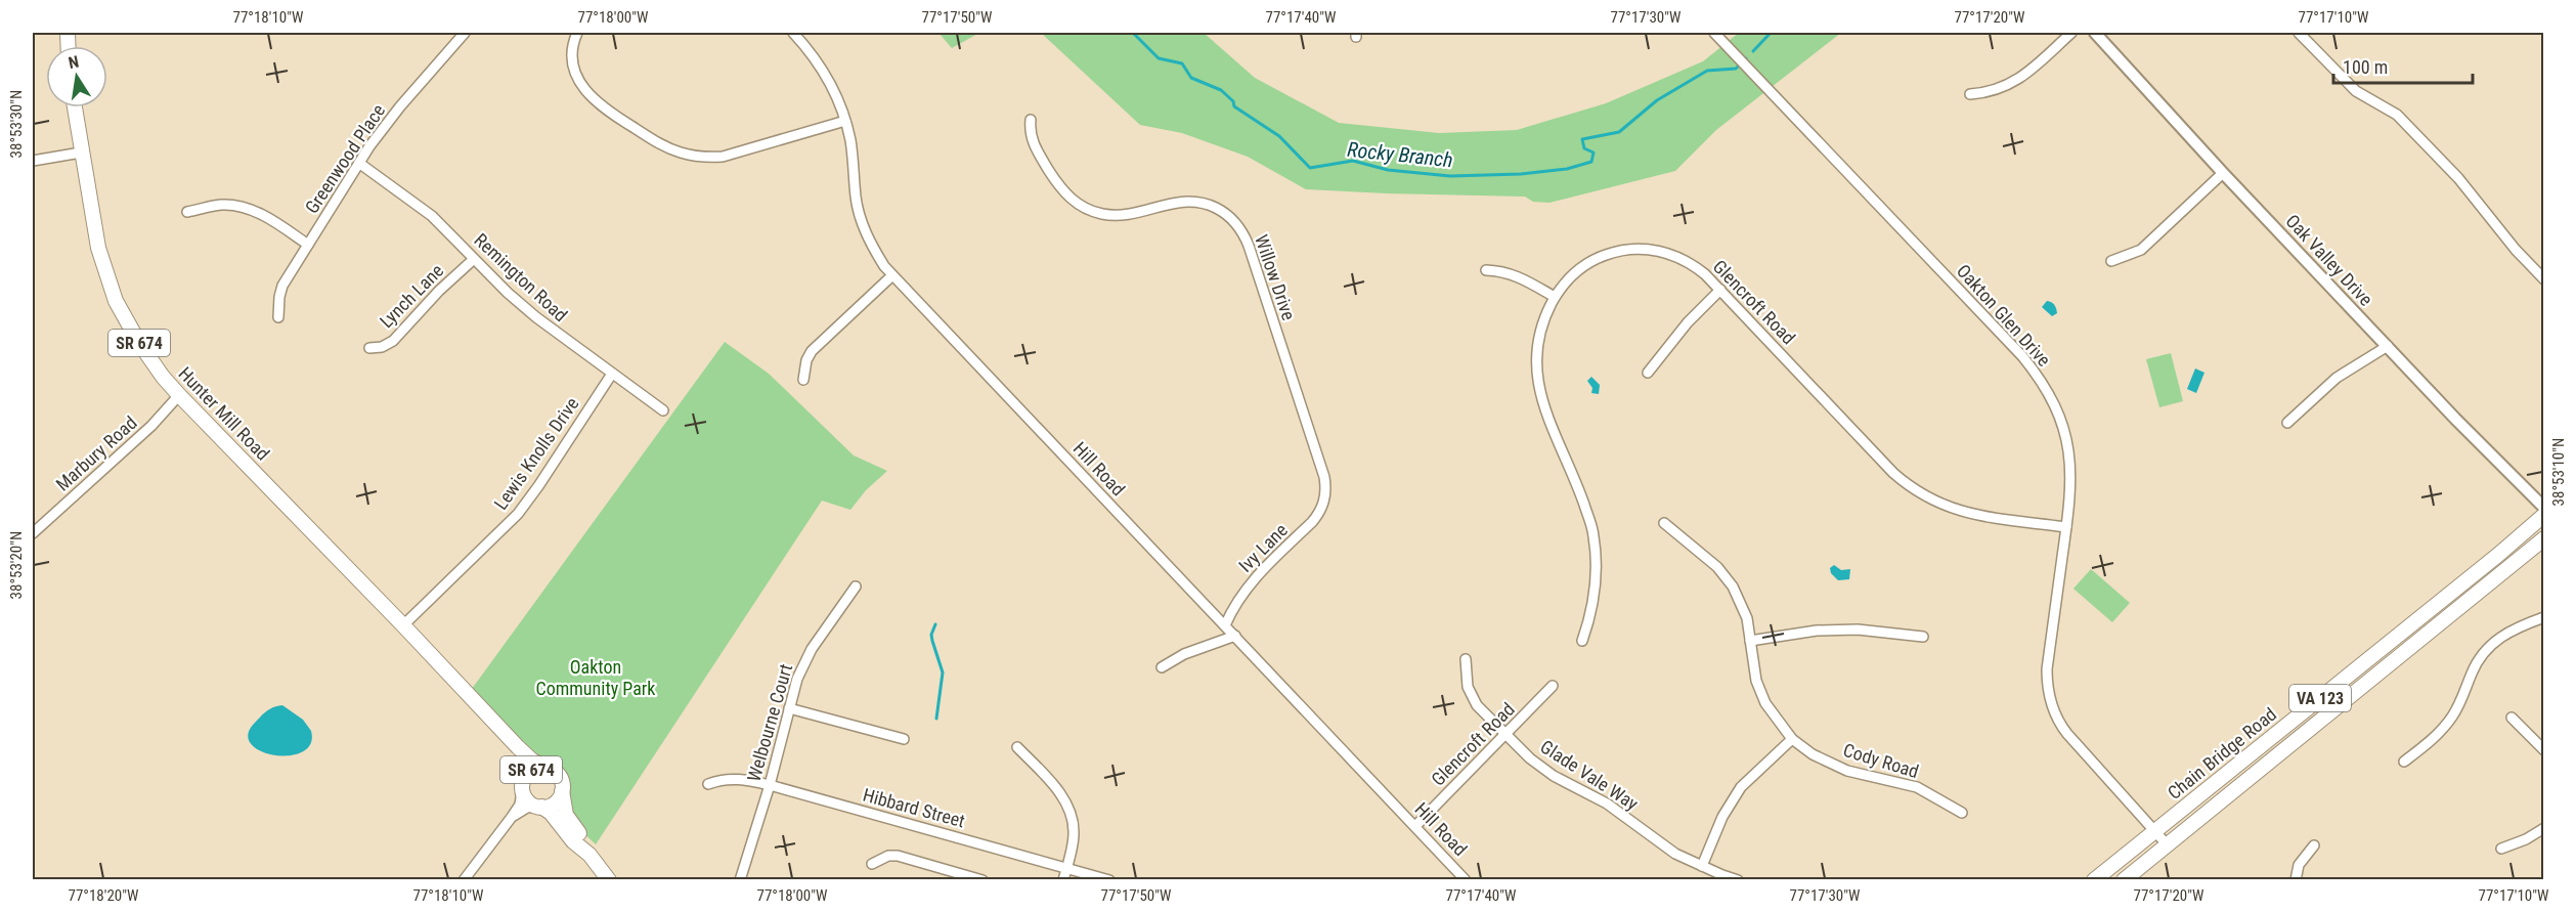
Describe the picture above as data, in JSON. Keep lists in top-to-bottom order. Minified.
{"streets":{"main road":["SR 674","Hunter Mill Road","VA 123","Chain Bridge Road"],"street":["Greenwood Place","Oak Valley Drive","Remington Road","Willow Drive","Lynch Lane","Glencroft Road","Oakton Glen Drive","Marbury Road","Lewis Knolls Drive","Hill Road","Ivy Lane","Welbourne Court","Cody Road","Glade Vale Way","Hibbard Street"]},"crossings":[["Greenwood Place","Remington Road"],["Remington Road","Lynch Lane"],["Remington Road","Lewis Knolls Drive"],["Willow Drive","Ivy Lane"],["Glencroft Road","Oakton Glen Drive"],["Glencroft Road","Hill Road"],["Glencroft Road","Glade Vale Way"],["Oakton Glen Drive","Chain Bridge Road"],["SR 674","Hunter Mill Road"],["Hunter Mill Road","Marbury Road"],["Hunter Mill Road","Lewis Knolls Drive"],["Hill Road","Ivy Lane"],["Welbourne Court","Hibbard Street"]],"water":["Rocky Branch"],"parks":["Oakton Community Park"],"scale_bar":"100 m","north":"top","coordinates":["77°18'10\"W","77°18'00\"W","77°17'50\"W","77°17'40\"W","77°17'30\"W","77°17'20\"W","77°17'10\"W","38°53'30\"N","38°53'10\"N","38°53'20\"N","77°18'20\"W"]}
